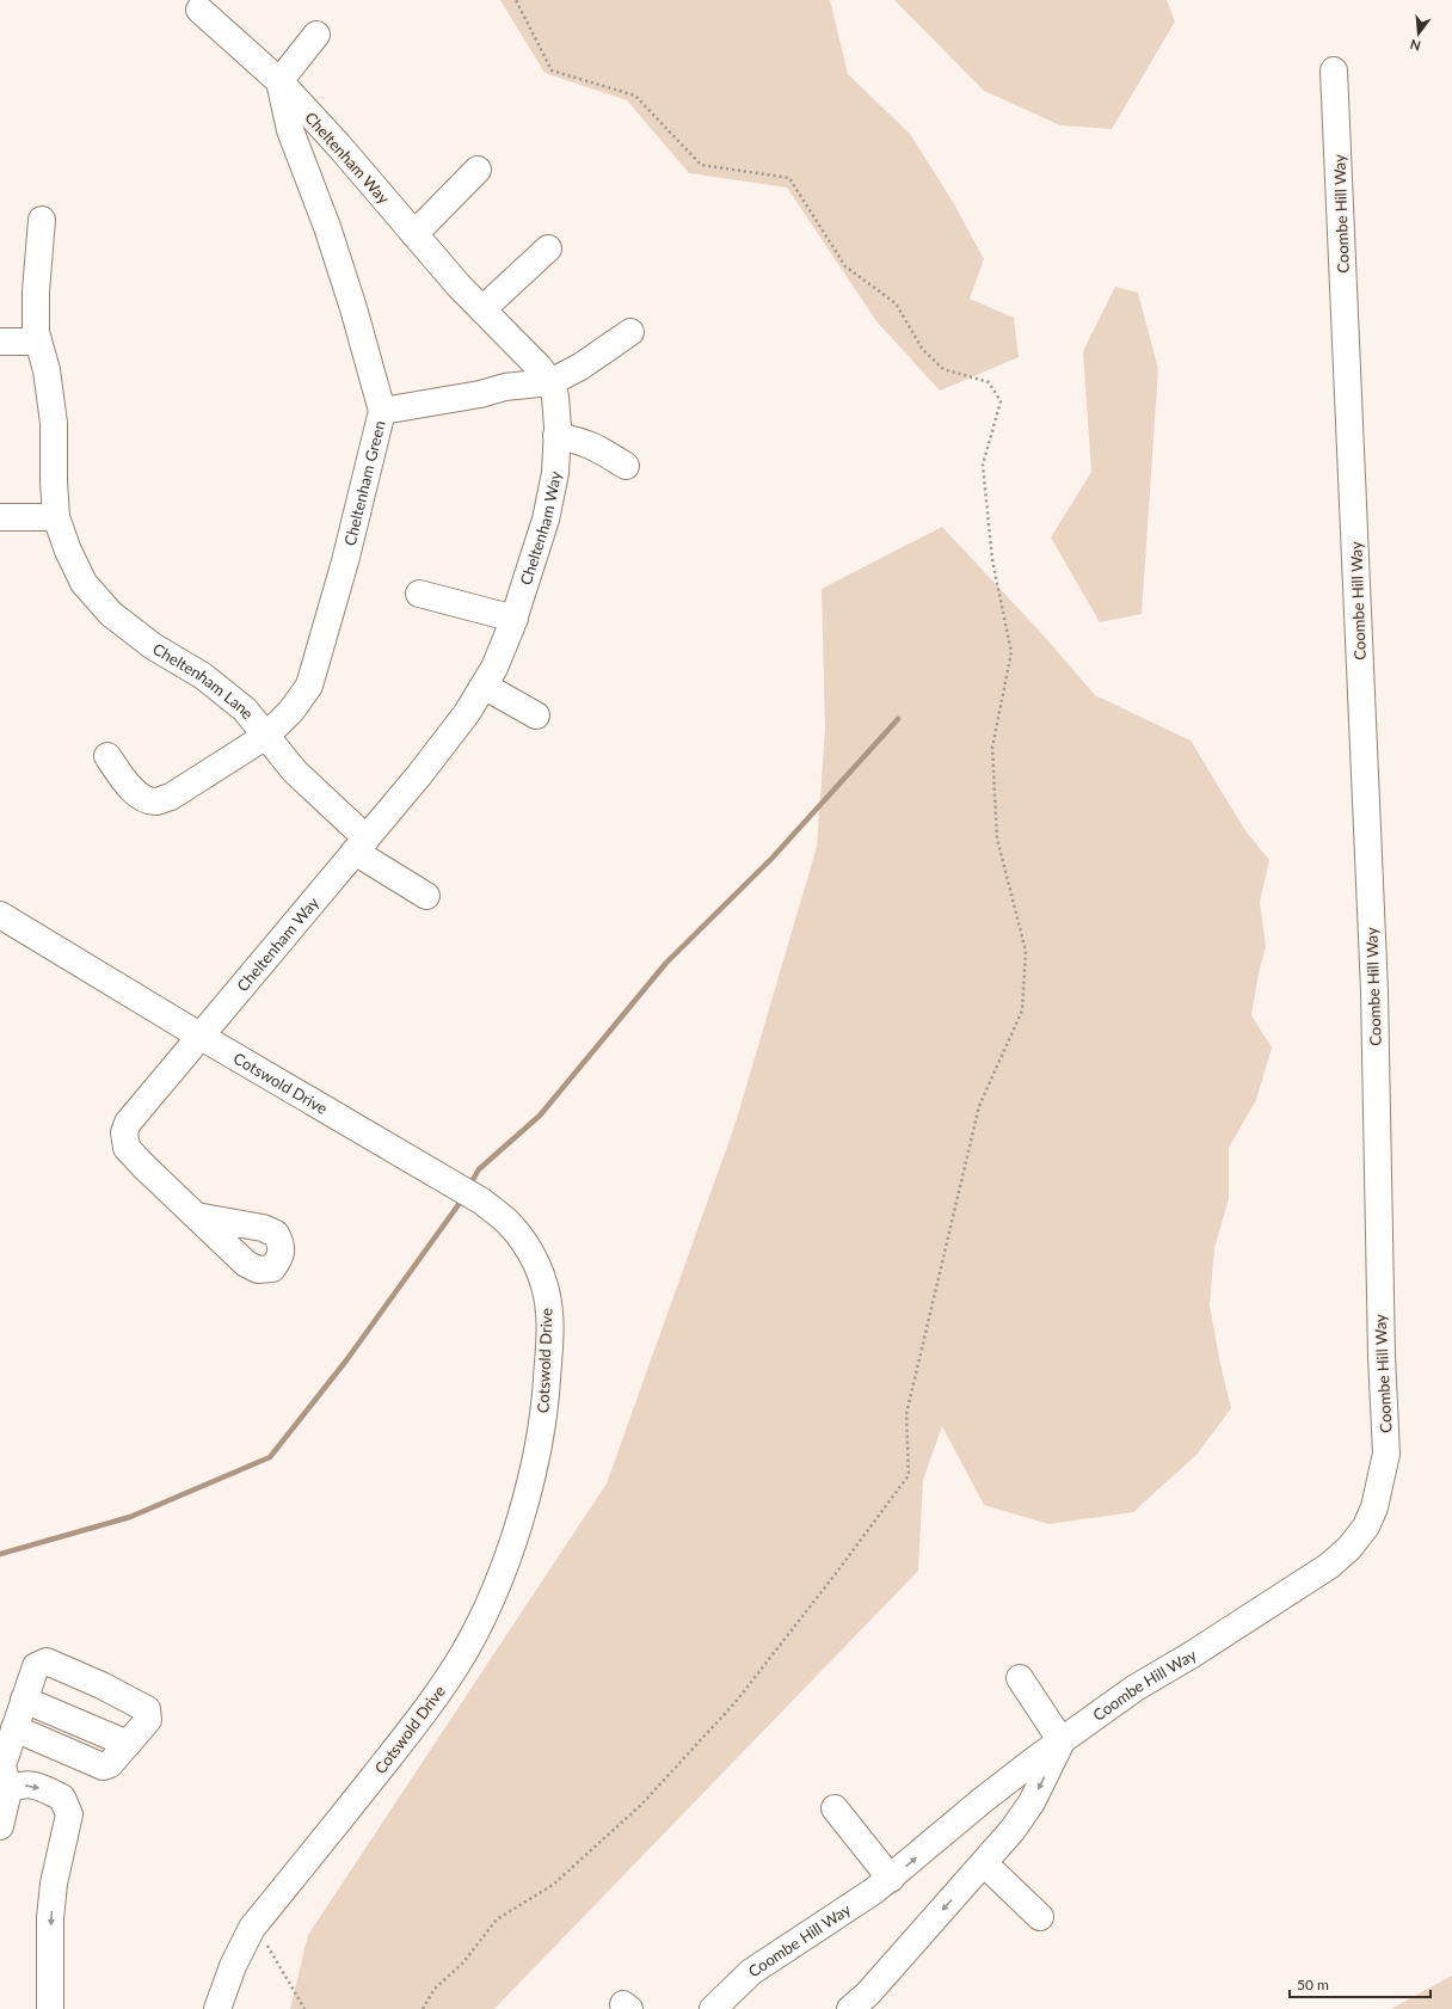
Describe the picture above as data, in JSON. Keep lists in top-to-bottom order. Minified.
{"streets":{"street":["Cheltenham Way","Coombe Hill Way","Cheltenham Green","Cheltenham Lane","Cotswold Drive"]},"crossings":[["Cheltenham Way","Cheltenham Green"],["Cheltenham Way","Cheltenham Lane"],["Cheltenham Way","Cotswold Drive"],["Cheltenham Green","Cheltenham Lane"]],"scale_bar":"50 m","north":"bottom"}
